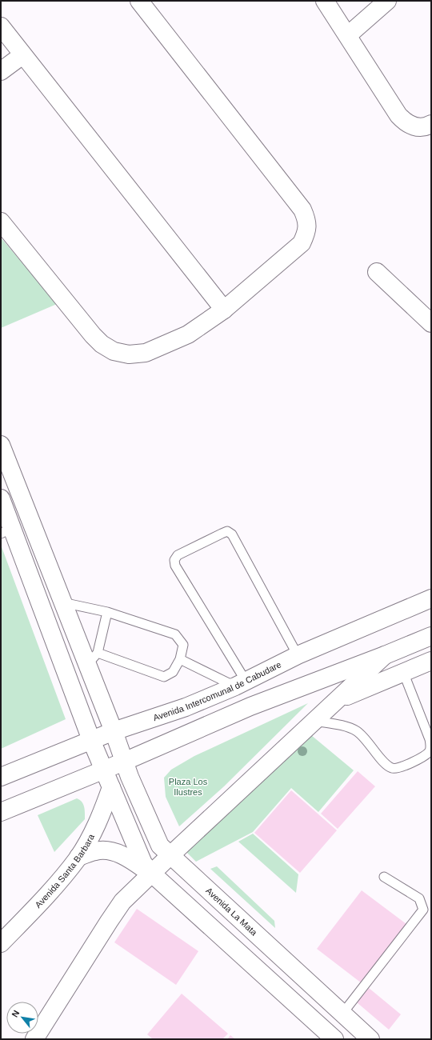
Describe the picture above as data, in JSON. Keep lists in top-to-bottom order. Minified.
{"streets":{"main road":["Avenida Intercomunal de Cabudare","Avenida Santa Barbara","Avenida La Mata"]},"crossings":[["Avenida Intercomunal de Cabudare","Avenida La Mata"]],"parks":["Plaza Los Ilustres"],"north":"top left"}
